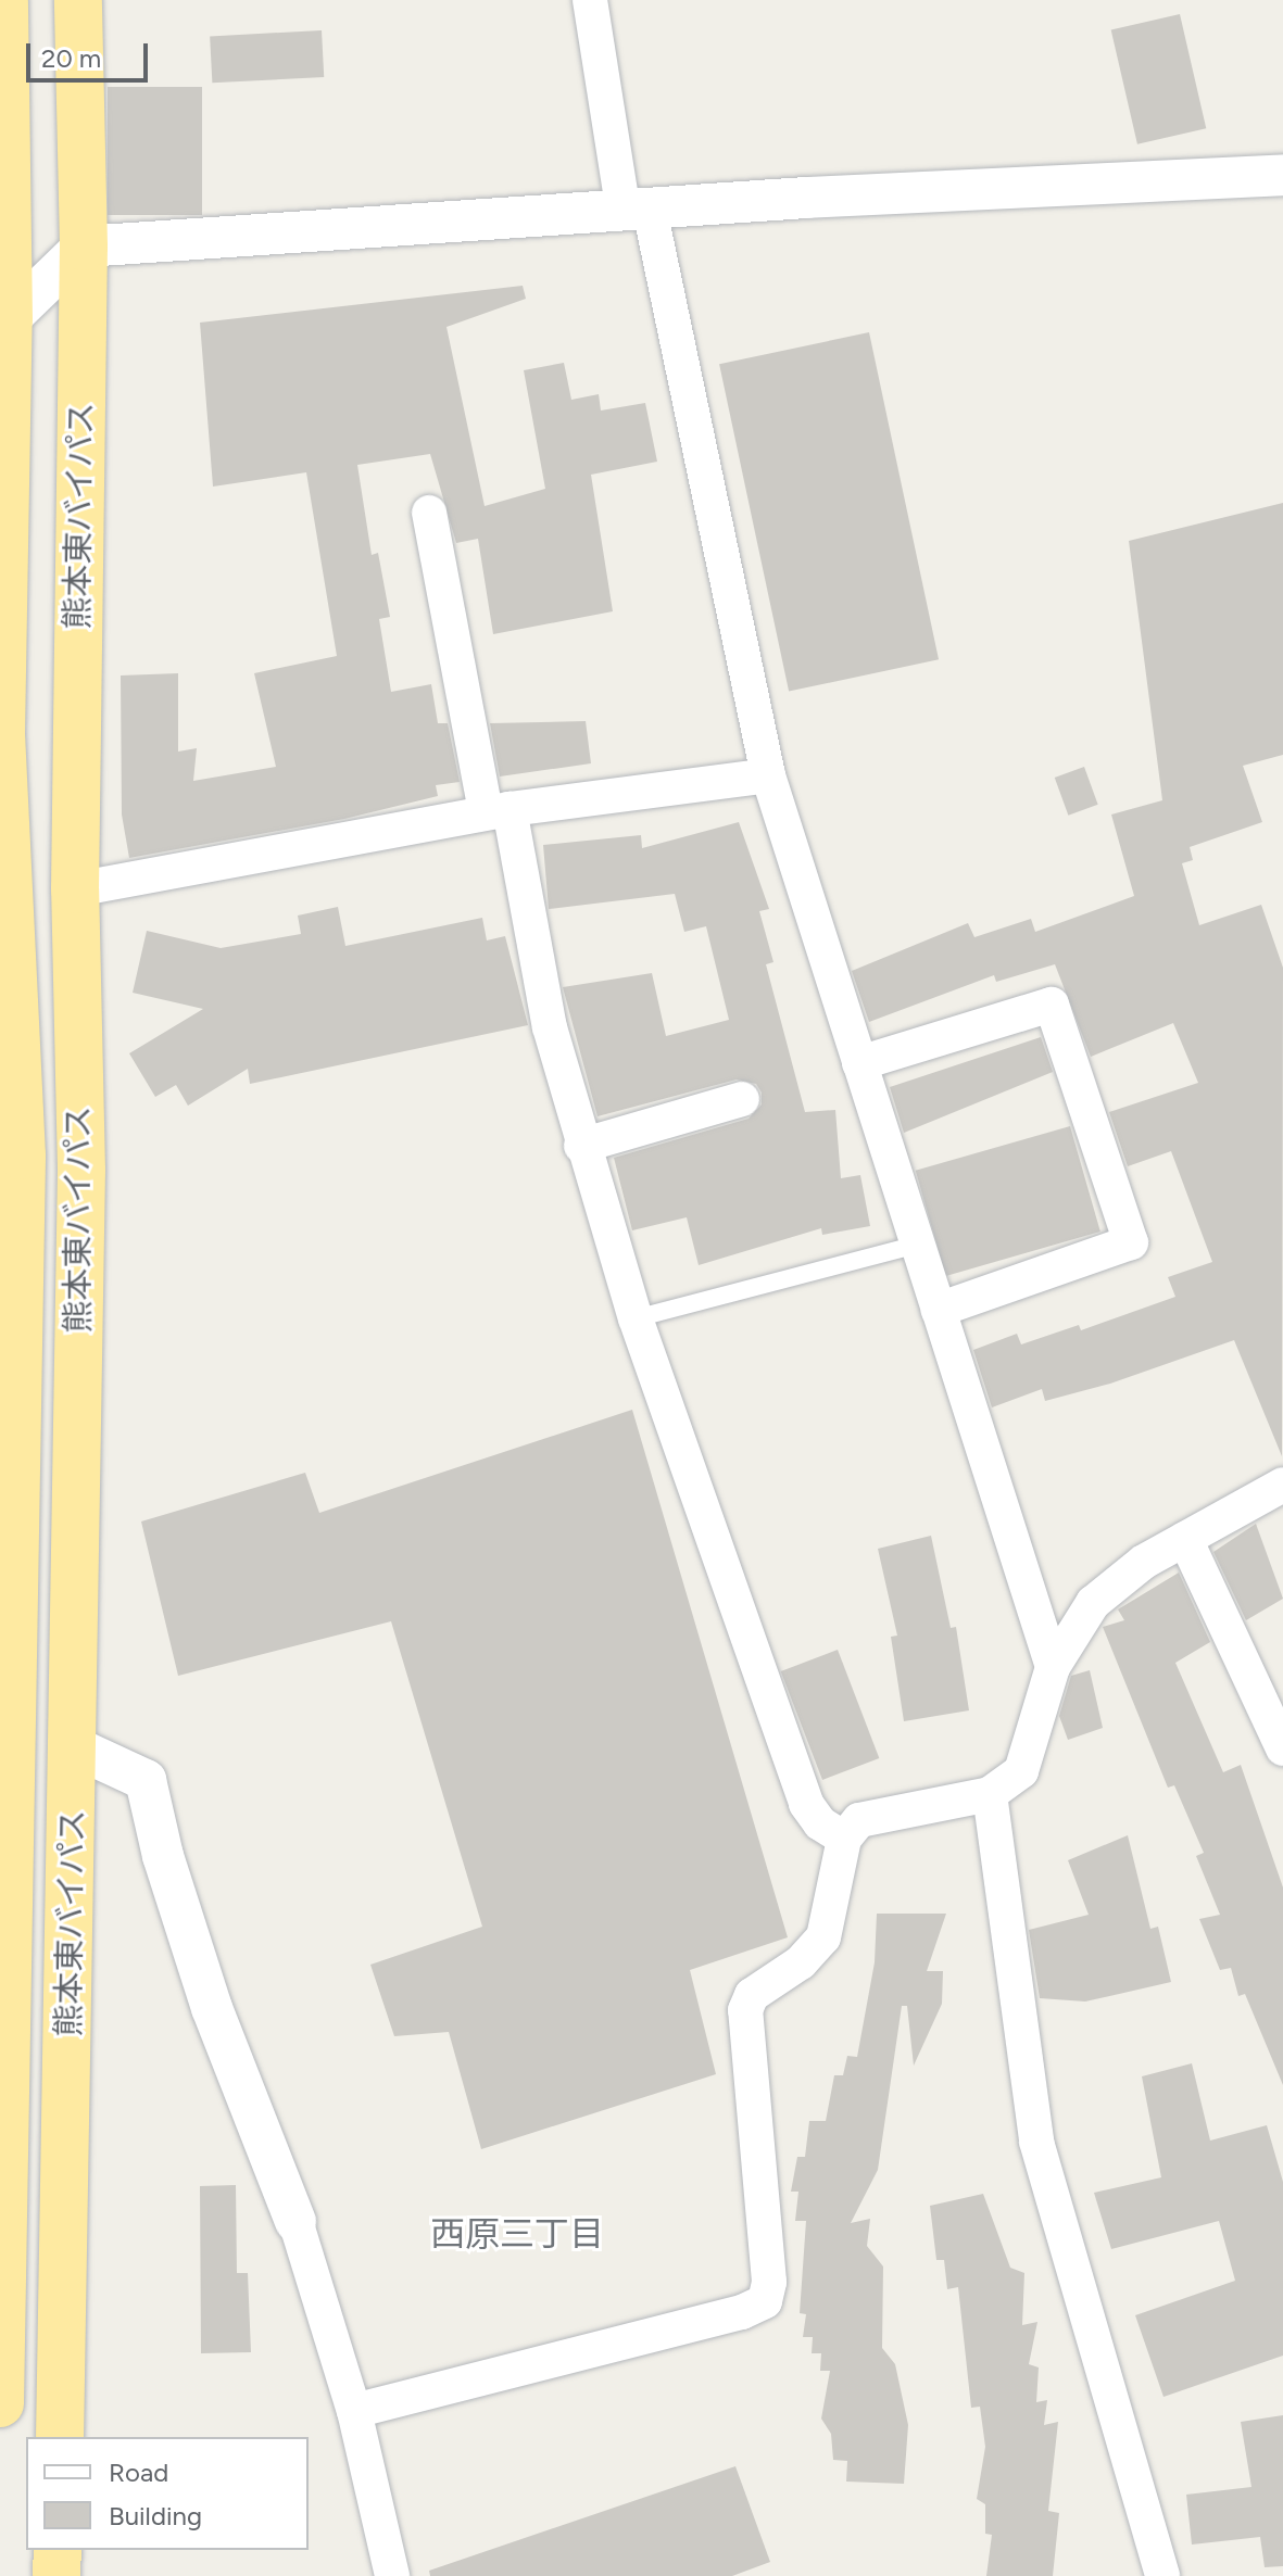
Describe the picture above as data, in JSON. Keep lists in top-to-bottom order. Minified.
{"streets":{"highway":["熊本東バイパス"]},"districts":["西原三丁目"],"legend":["Road","Building"],"scale_bar":"20 m"}
